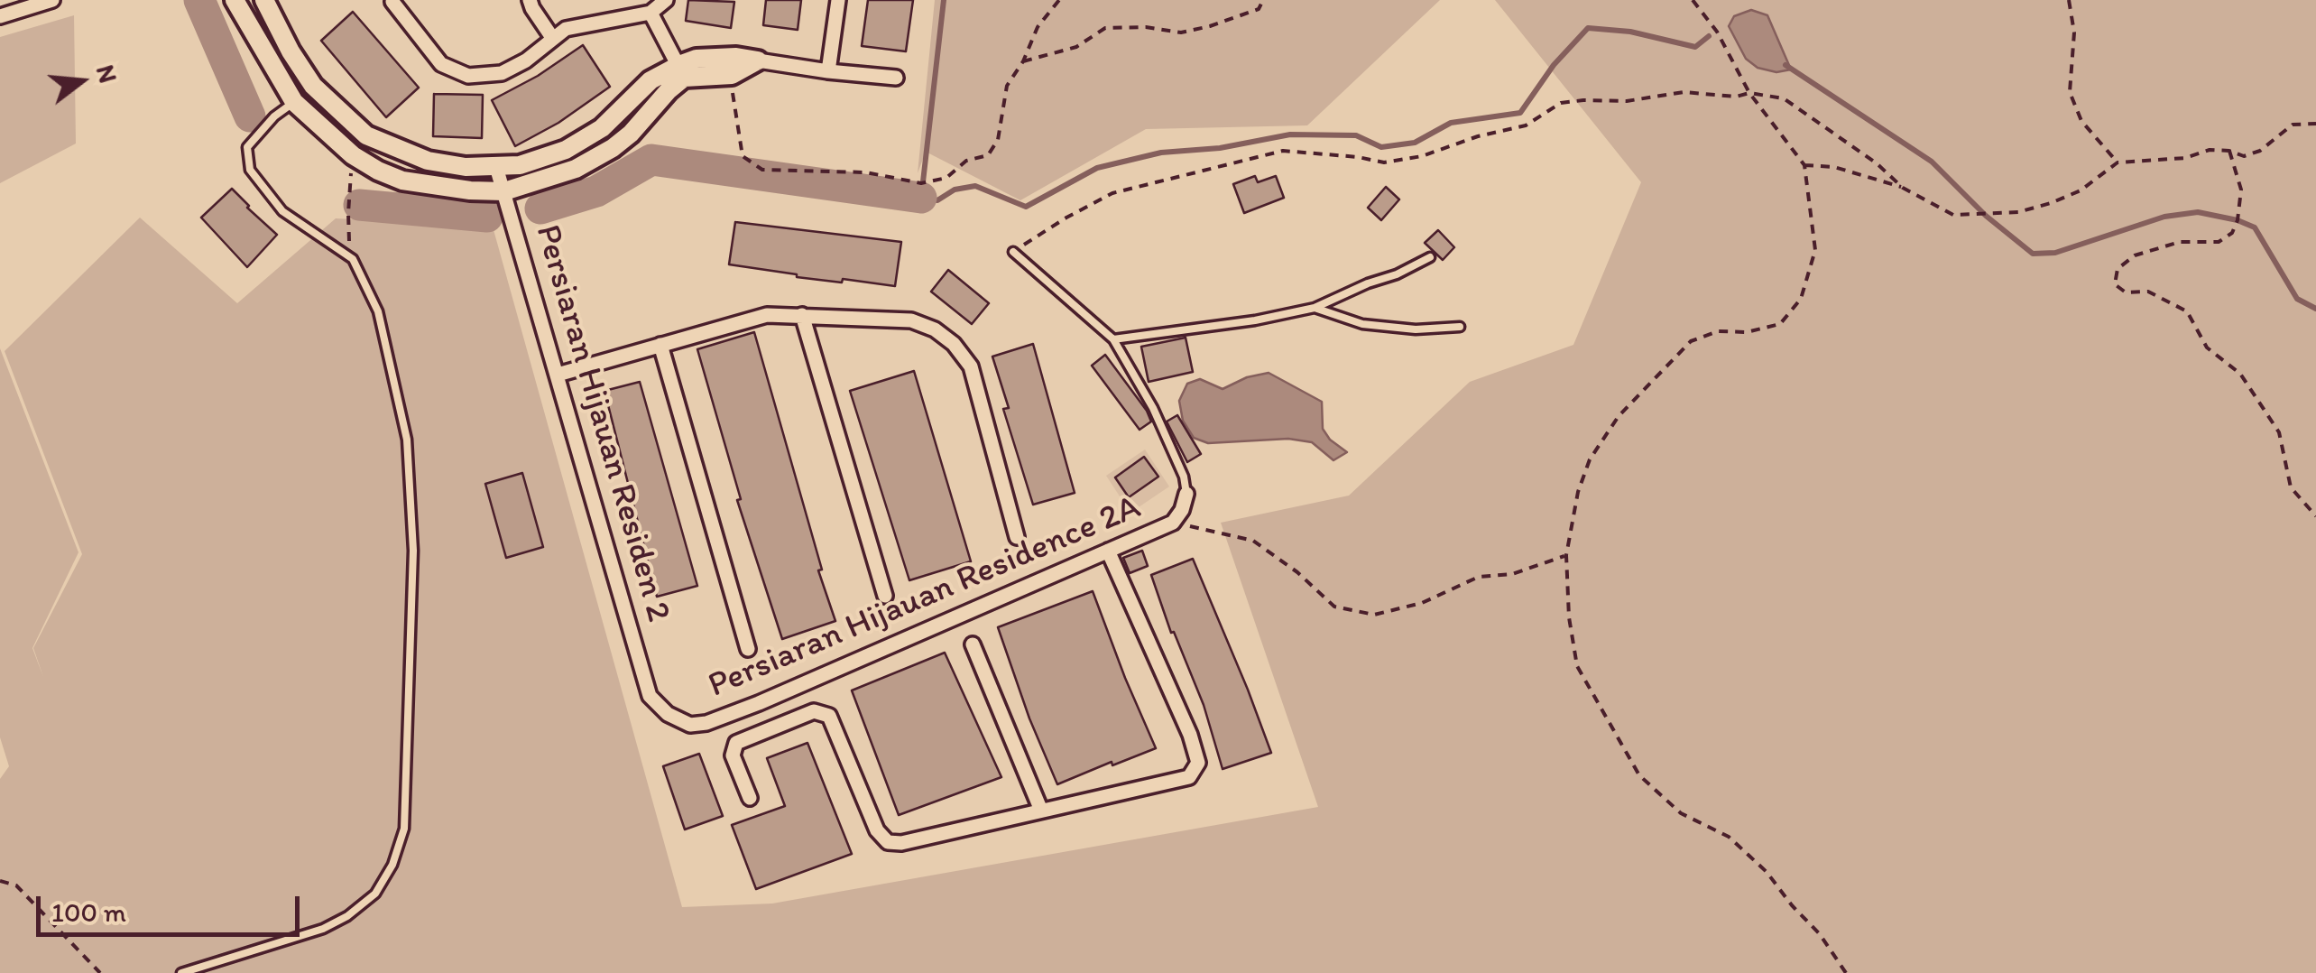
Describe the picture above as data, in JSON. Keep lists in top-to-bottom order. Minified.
{"streets":{"street":["Persiaran Hijauan Residen 2","Persiaran Hijauan Residence 2A"]},"crossings":[["Persiaran Hijauan Residen 2","Persiaran Hijauan Residence 2A"]],"scale_bar":"100 m","north":"right"}
